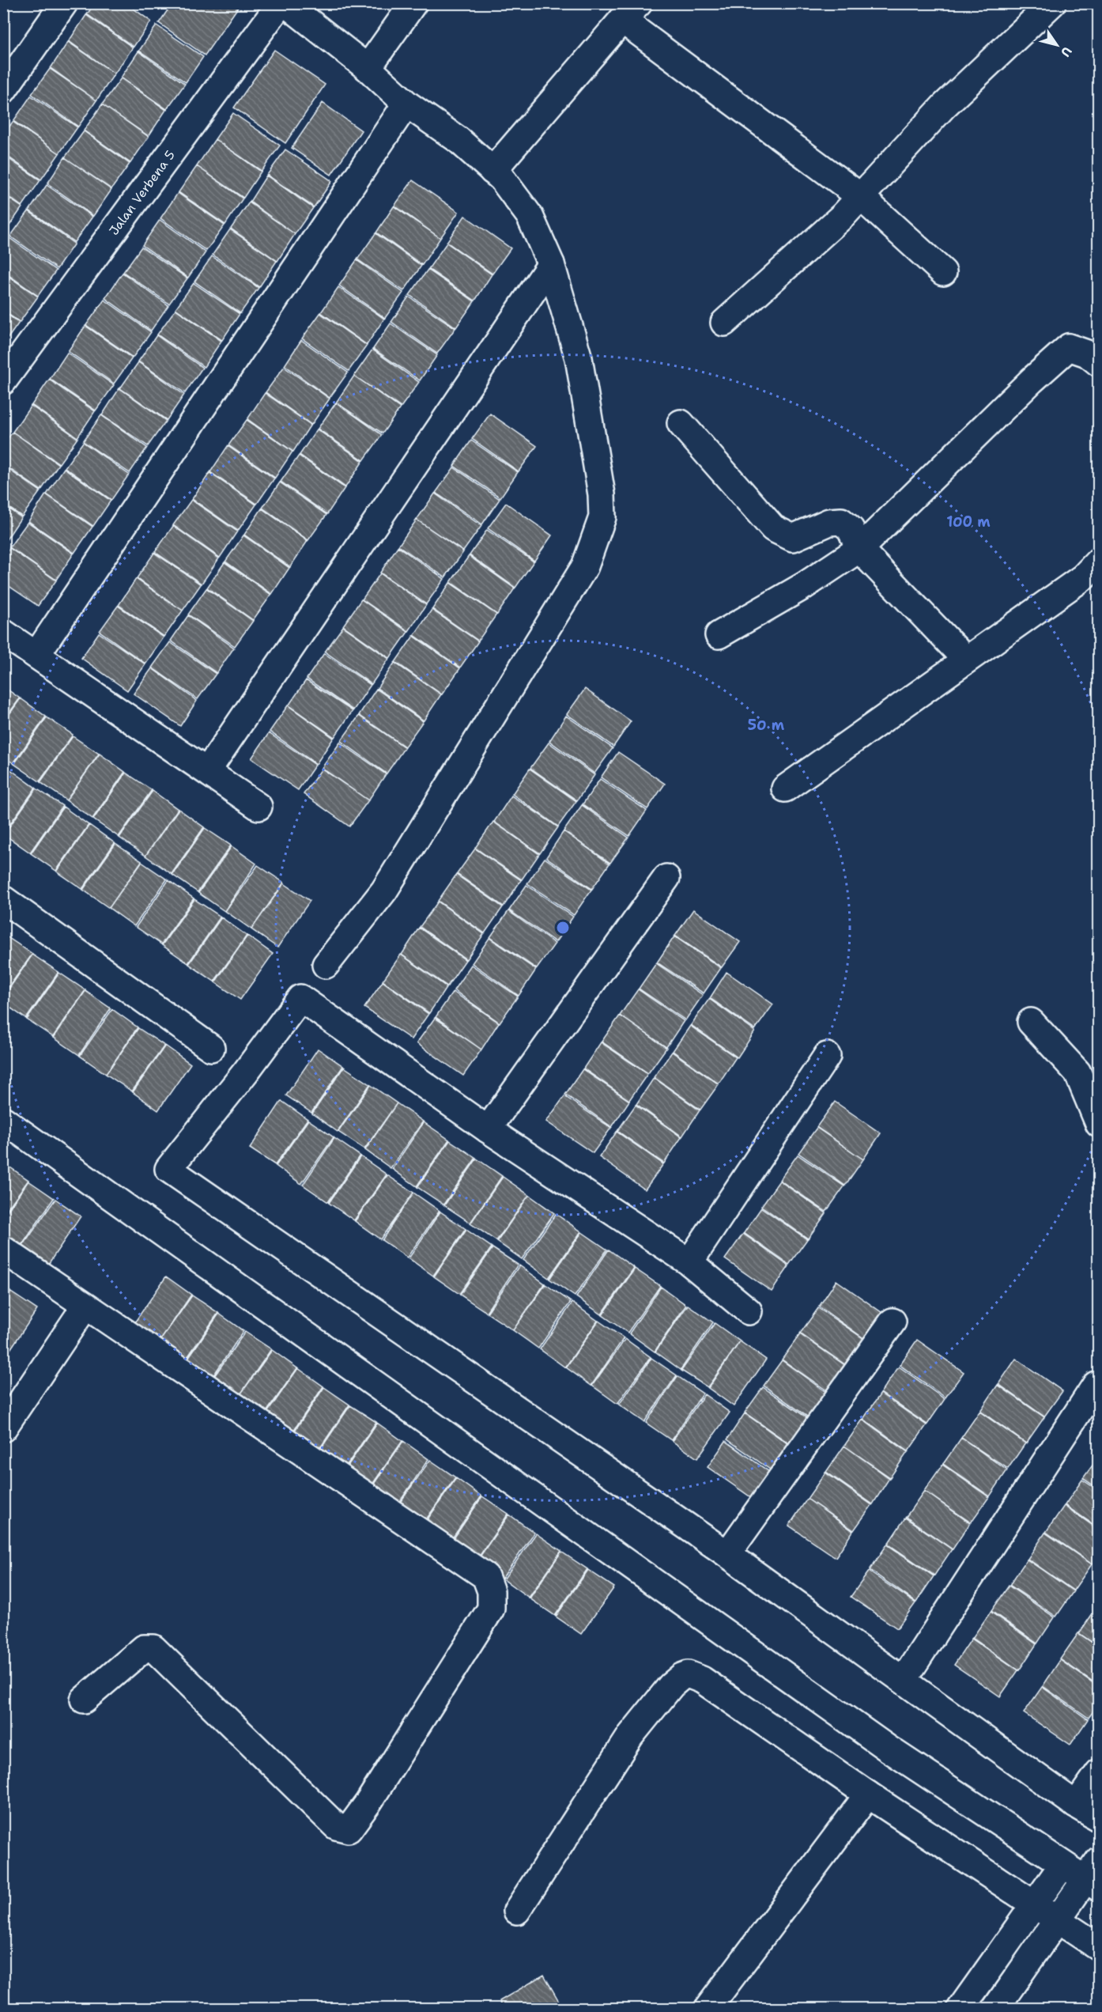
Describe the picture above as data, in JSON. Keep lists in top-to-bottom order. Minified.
{"streets":{"street":["Jalan Verbena 5"]},"north":"bottom right","rings":["100 m","50 m"]}
